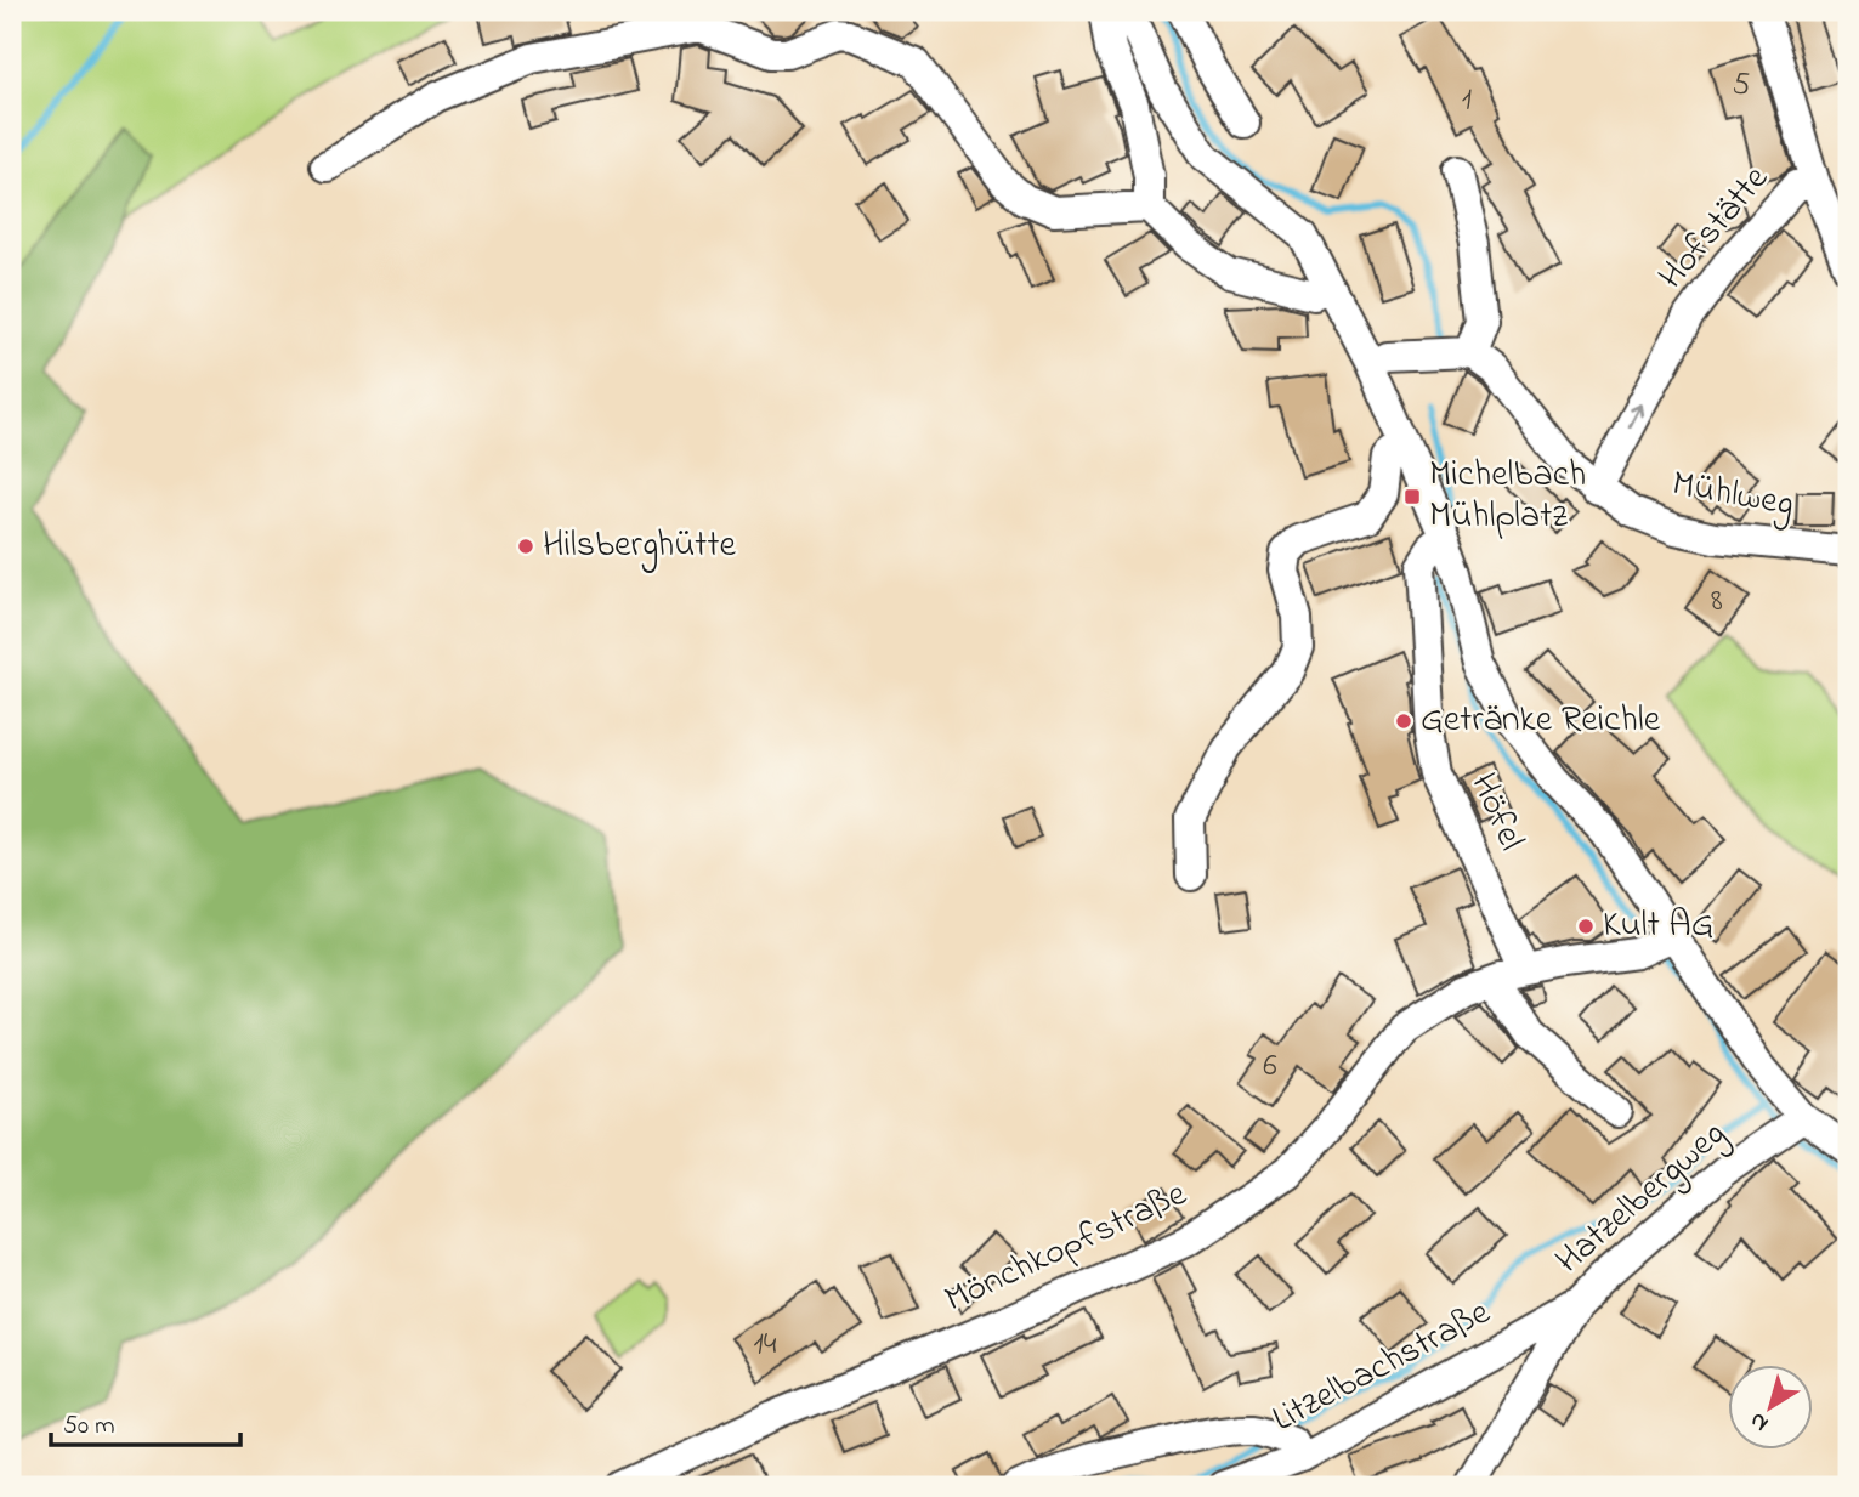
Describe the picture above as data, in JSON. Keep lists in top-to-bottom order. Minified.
{"streets":{"street":["Hofstätte","Mühlweg","Höfel","Hatzelbergweg","Mönchkopfstraße","Litzelbachstraße"]},"crossings":[["Hofstätte","Mühlweg"],["Höfel","Mönchkopfstraße"],["Hatzelbergweg","Litzelbachstraße"]],"one_way":["Hofstätte"],"places":{"transit":["Michelbach Mühlplatz"],"other":["Hilsberghütte","Getränke Reichle","Kult AG"]},"house_numbers":["5","1","8","6","14"],"scale_bar":"50 m","north":"bottom left"}
